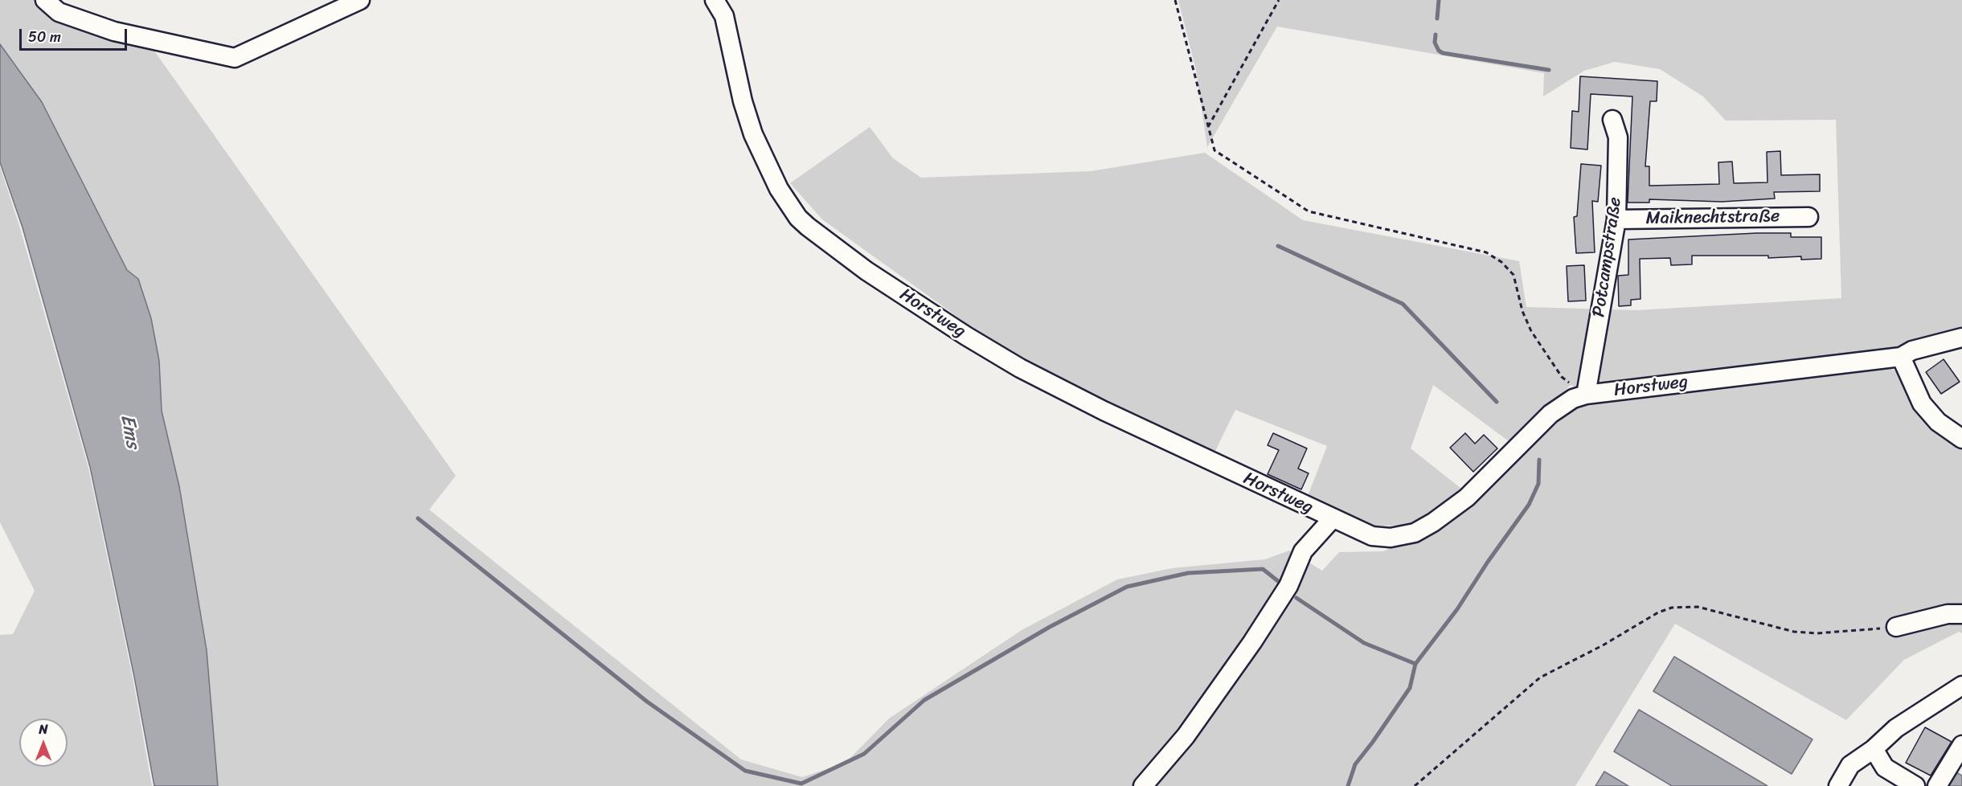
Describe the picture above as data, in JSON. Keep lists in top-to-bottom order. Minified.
{"streets":{"street":["Maiknechtstraße","Potcampstraße","Horstweg"]},"crossings":[["Maiknechtstraße","Potcampstraße"],["Potcampstraße","Horstweg"]],"water":["Ems"],"scale_bar":"50 m","north":"top"}
